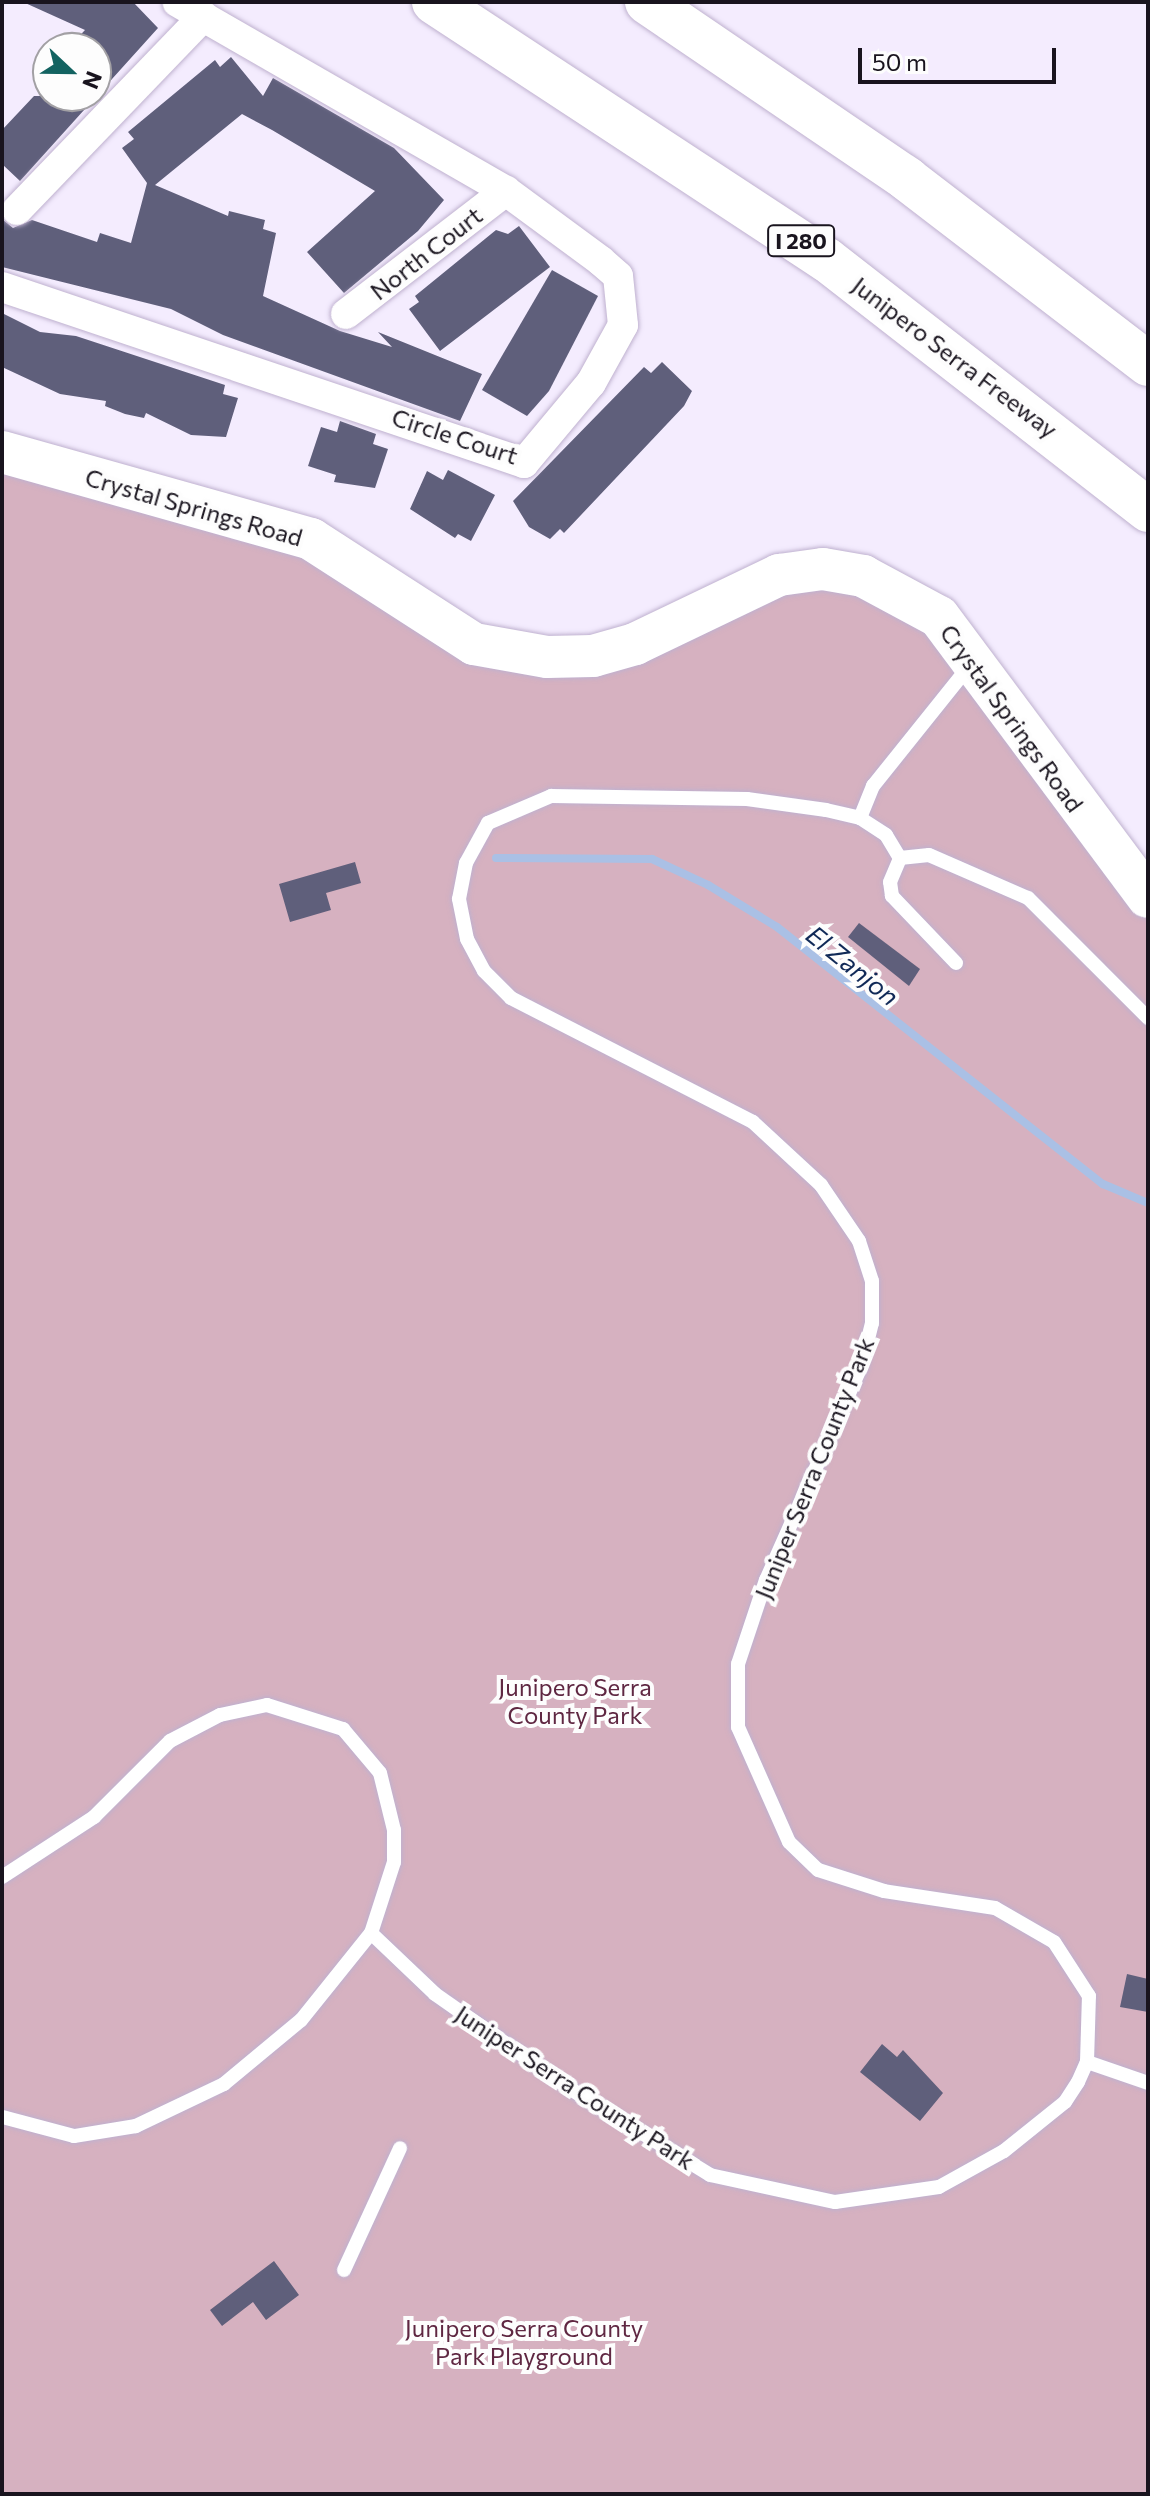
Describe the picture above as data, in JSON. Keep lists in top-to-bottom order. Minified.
{"streets":{"highway":["I 280","Junipero Serra Freeway"],"street":["North Court","Circle Court","Crystal Springs Road"],"lane":["Juniper Serra County Park"]},"crossings":[["North Court","Circle Court"]],"water":["El Zanjon"],"parks":["Junipero Serra County Park","Junipero Serra County Park Playground"],"scale_bar":"50 m","north":"right"}
